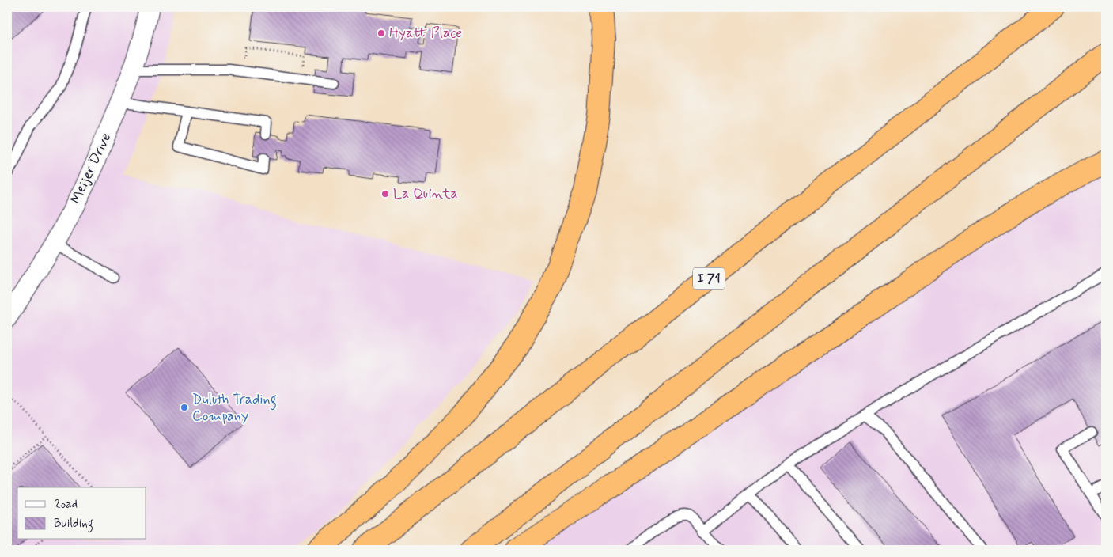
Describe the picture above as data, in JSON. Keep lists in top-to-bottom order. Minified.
{"streets":{"highway":["I 71"],"street":["Meijer Drive"]},"places":["Hyatt Place","La Quinta","Duluth Trading Company"],"legend":["Road","Building"]}
